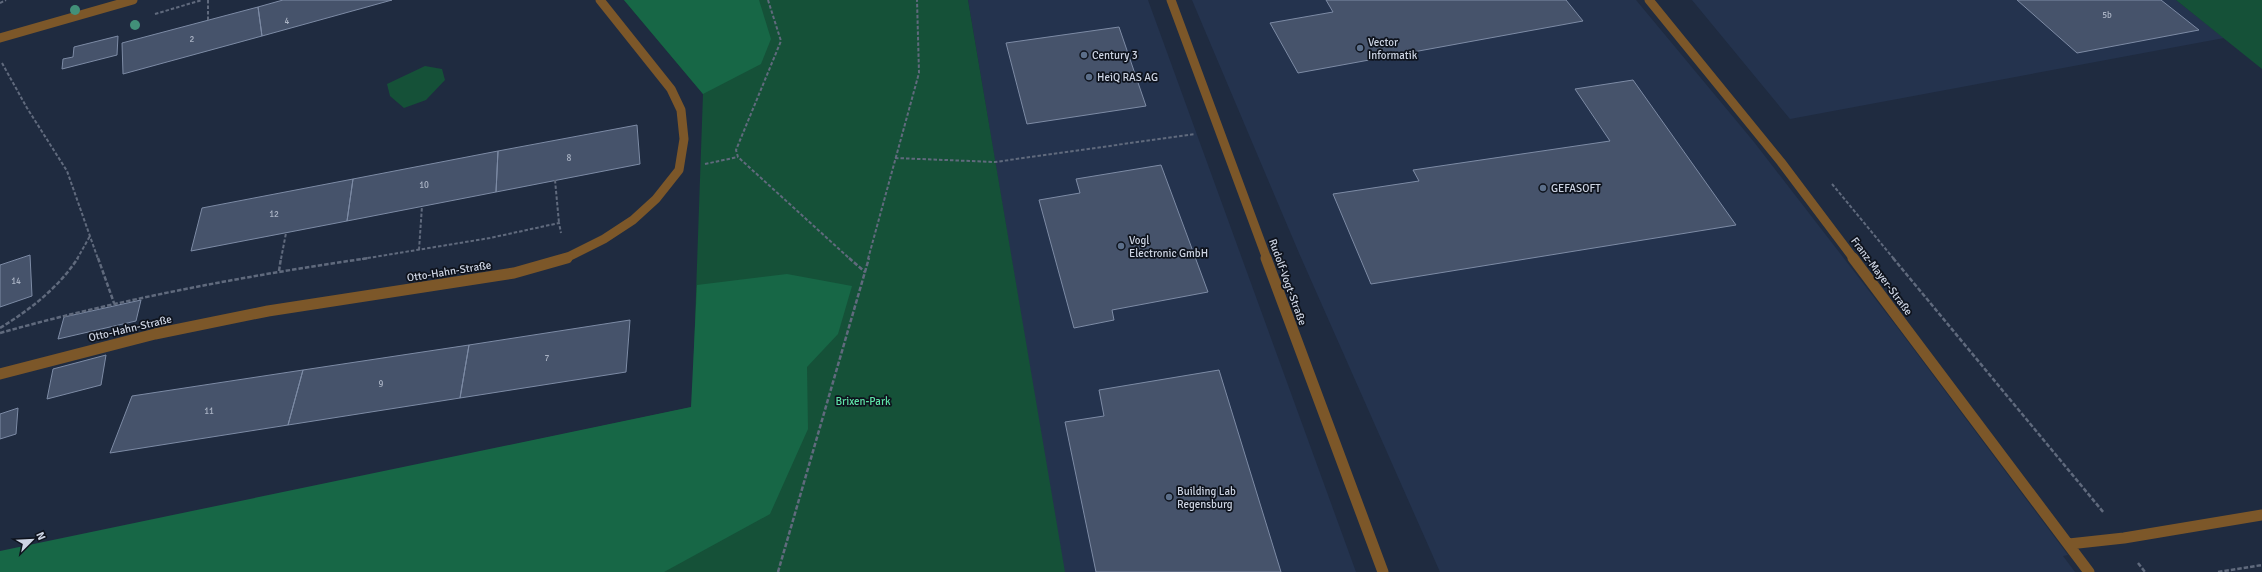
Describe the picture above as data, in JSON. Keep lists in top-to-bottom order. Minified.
{"streets":{"street":["Otto-Hahn-Straße","Franz-Mayer-Straße","Rudolf-Vogt-Straße"]},"parks":["Brixen-Park"],"places":["Vector Informatik","Century 3","HeiQ RAS AG","GEFASOFT","Vogl Electronic GmbH","Building Lab Regensburg"],"house_numbers":["5b","4","2","8","10","12","14","7","9","11"],"north":"top right"}
